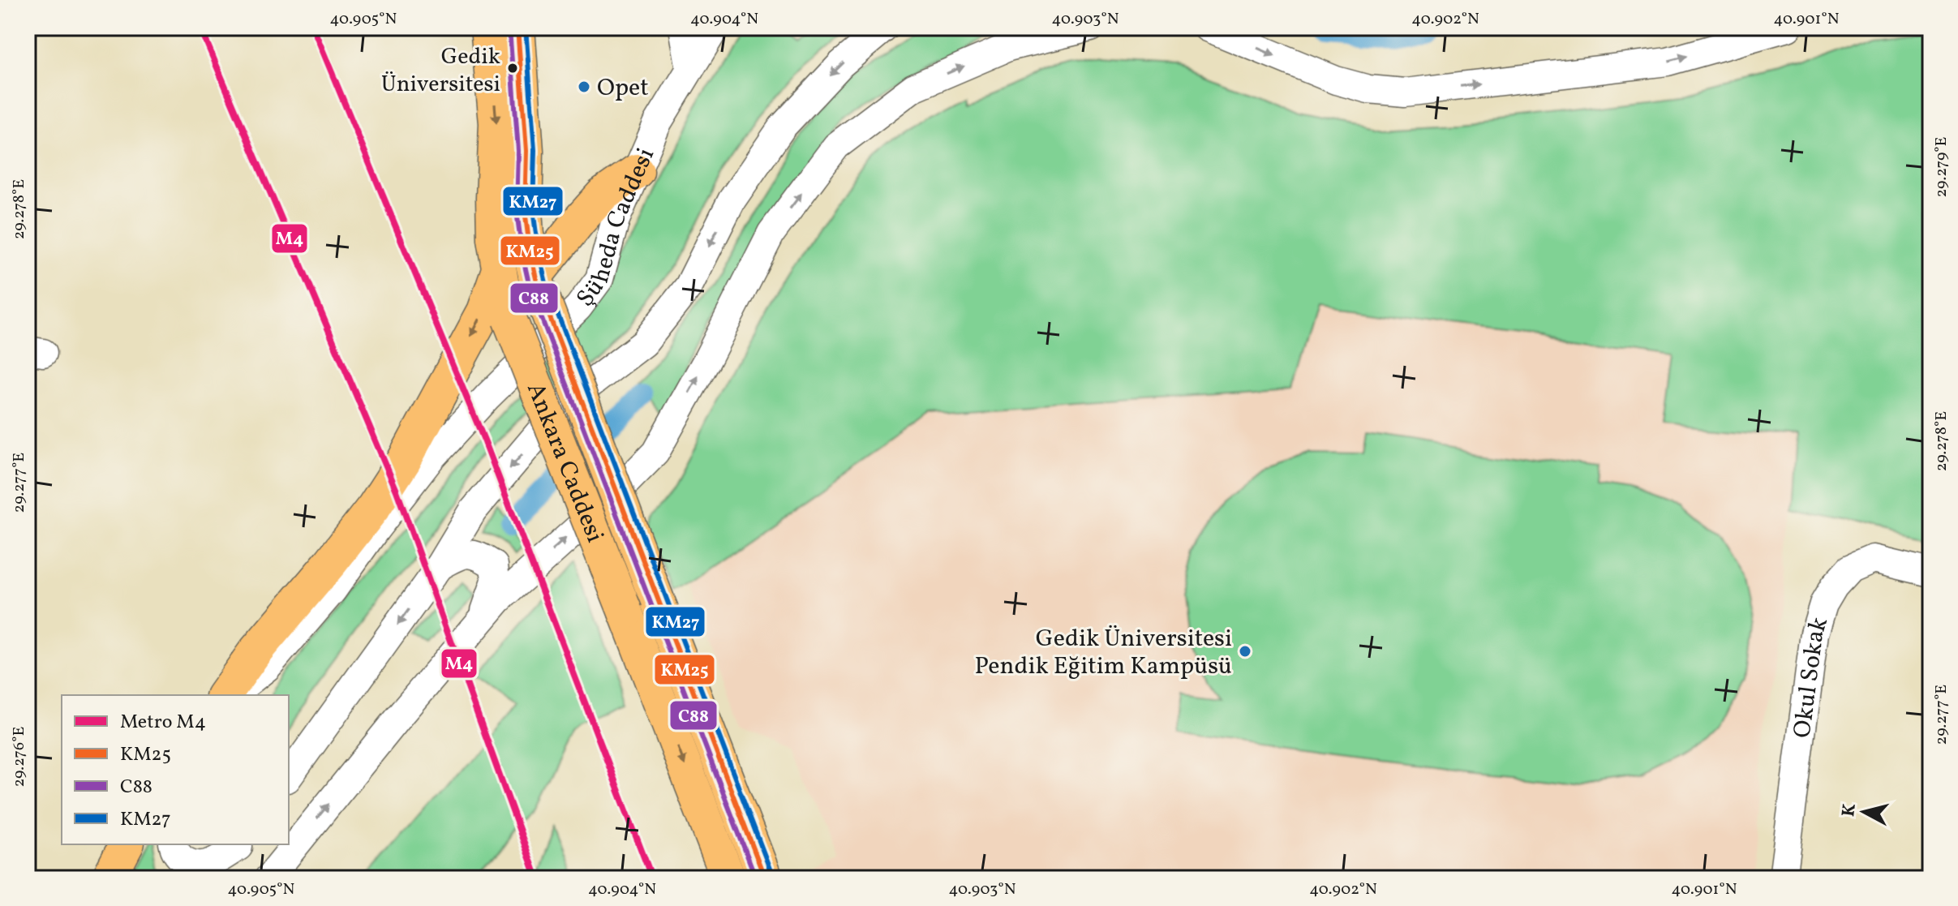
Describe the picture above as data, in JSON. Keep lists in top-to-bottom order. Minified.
{"streets":{"main road":["Ankara Caddesi"],"street":["Şüheda Caddesi","Okul Sokak"]},"places":["Gedik Üniversitesi","Opet","Gedik Üniversitesi Pendik Eğitim Kampüsü"],"lines":["metro line M4","transit line KM25","transit line KM27","transit line C88"],"legend":["Metro M4","KM25","C88","KM27"],"north":"left","coordinates":["40.905°N","40.904°N","40.903°N","40.902°N","40.901°N","29.279°E","29.278°E","29.277°E","29.276°E"]}
